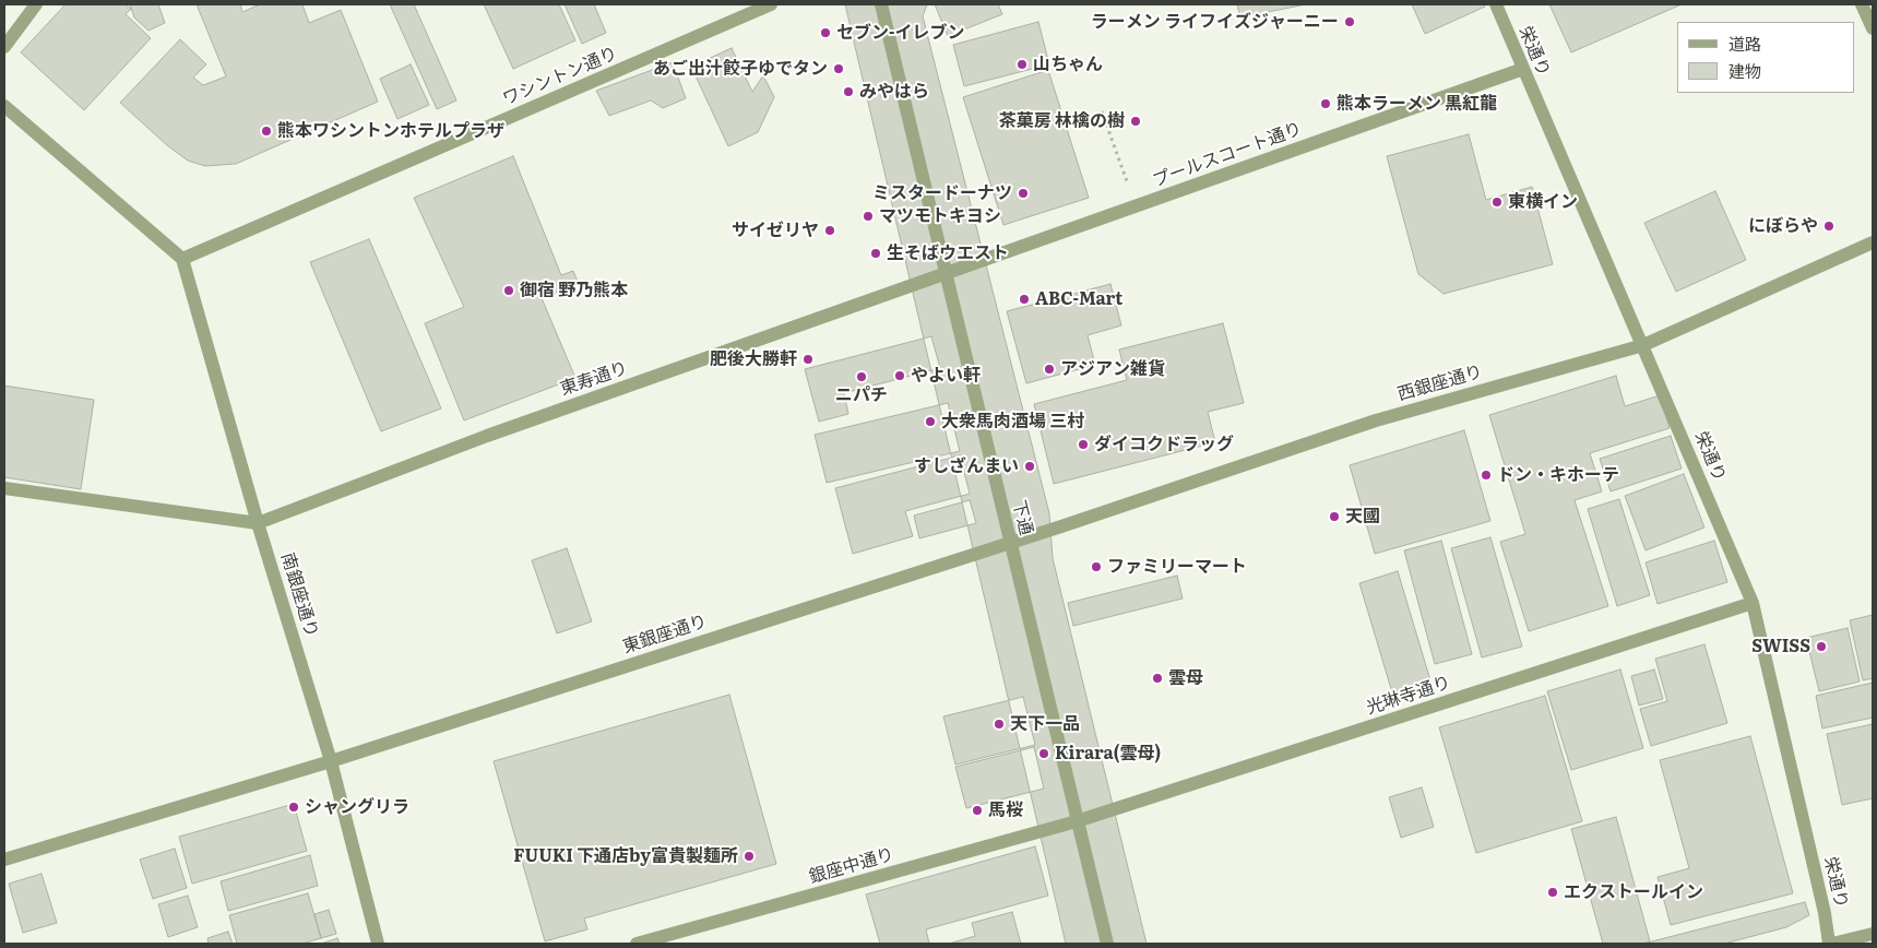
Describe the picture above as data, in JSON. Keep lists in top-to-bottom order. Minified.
{"streets":{"street":["栄通り","ワシントン通り","プールスコート通り","東寿通り","西銀座通り","下通","南銀座通り","東銀座通り","光琳寺通り","銀座中通り"]},"crossings":[["栄通り","プールスコート通り"],["栄通り","西銀座通り"],["栄通り","光琳寺通り"],["ワシントン通り","南銀座通り"],["プールスコート通り","東寿通り"],["プールスコート通り","下通"],["東寿通り","下通"],["東寿通り","南銀座通り"],["西銀座通り","下通"],["西銀座通り","東銀座通り"],["下通","東銀座通り"],["下通","光琳寺通り"],["下通","銀座中通り"],["南銀座通り","東銀座通り"],["光琳寺通り","銀座中通り"]],"places":["ラーメン ライフイズジャーニー","セブン-イレブン","山ちゃん","あご出汁餃子ゆでタン","みやはら","熊本ラーメン 黒紅龍","茶菓房 林檎の樹","熊本ワシントンホテルプラザ","ミスタードーナツ","東横イン","マツモトキヨシ","にぼらや","サイゼリヤ","生そばウエスト","御宿 野乃熊本","ABC-Mart","肥後大勝軒","アジアン雑貨","やよい軒","ニパチ","大衆馬肉酒場 三村","ダイコクドラッグ","すしざんまい","ドン・キホーテ","天國","ファミリーマート","SWISS","雲母","天下一品","Kirara(雲母)","シャングリラ","馬桜","FUUKI 下通店by富貴製麺所","エクストールイン"],"legend":["道路","建物"]}
